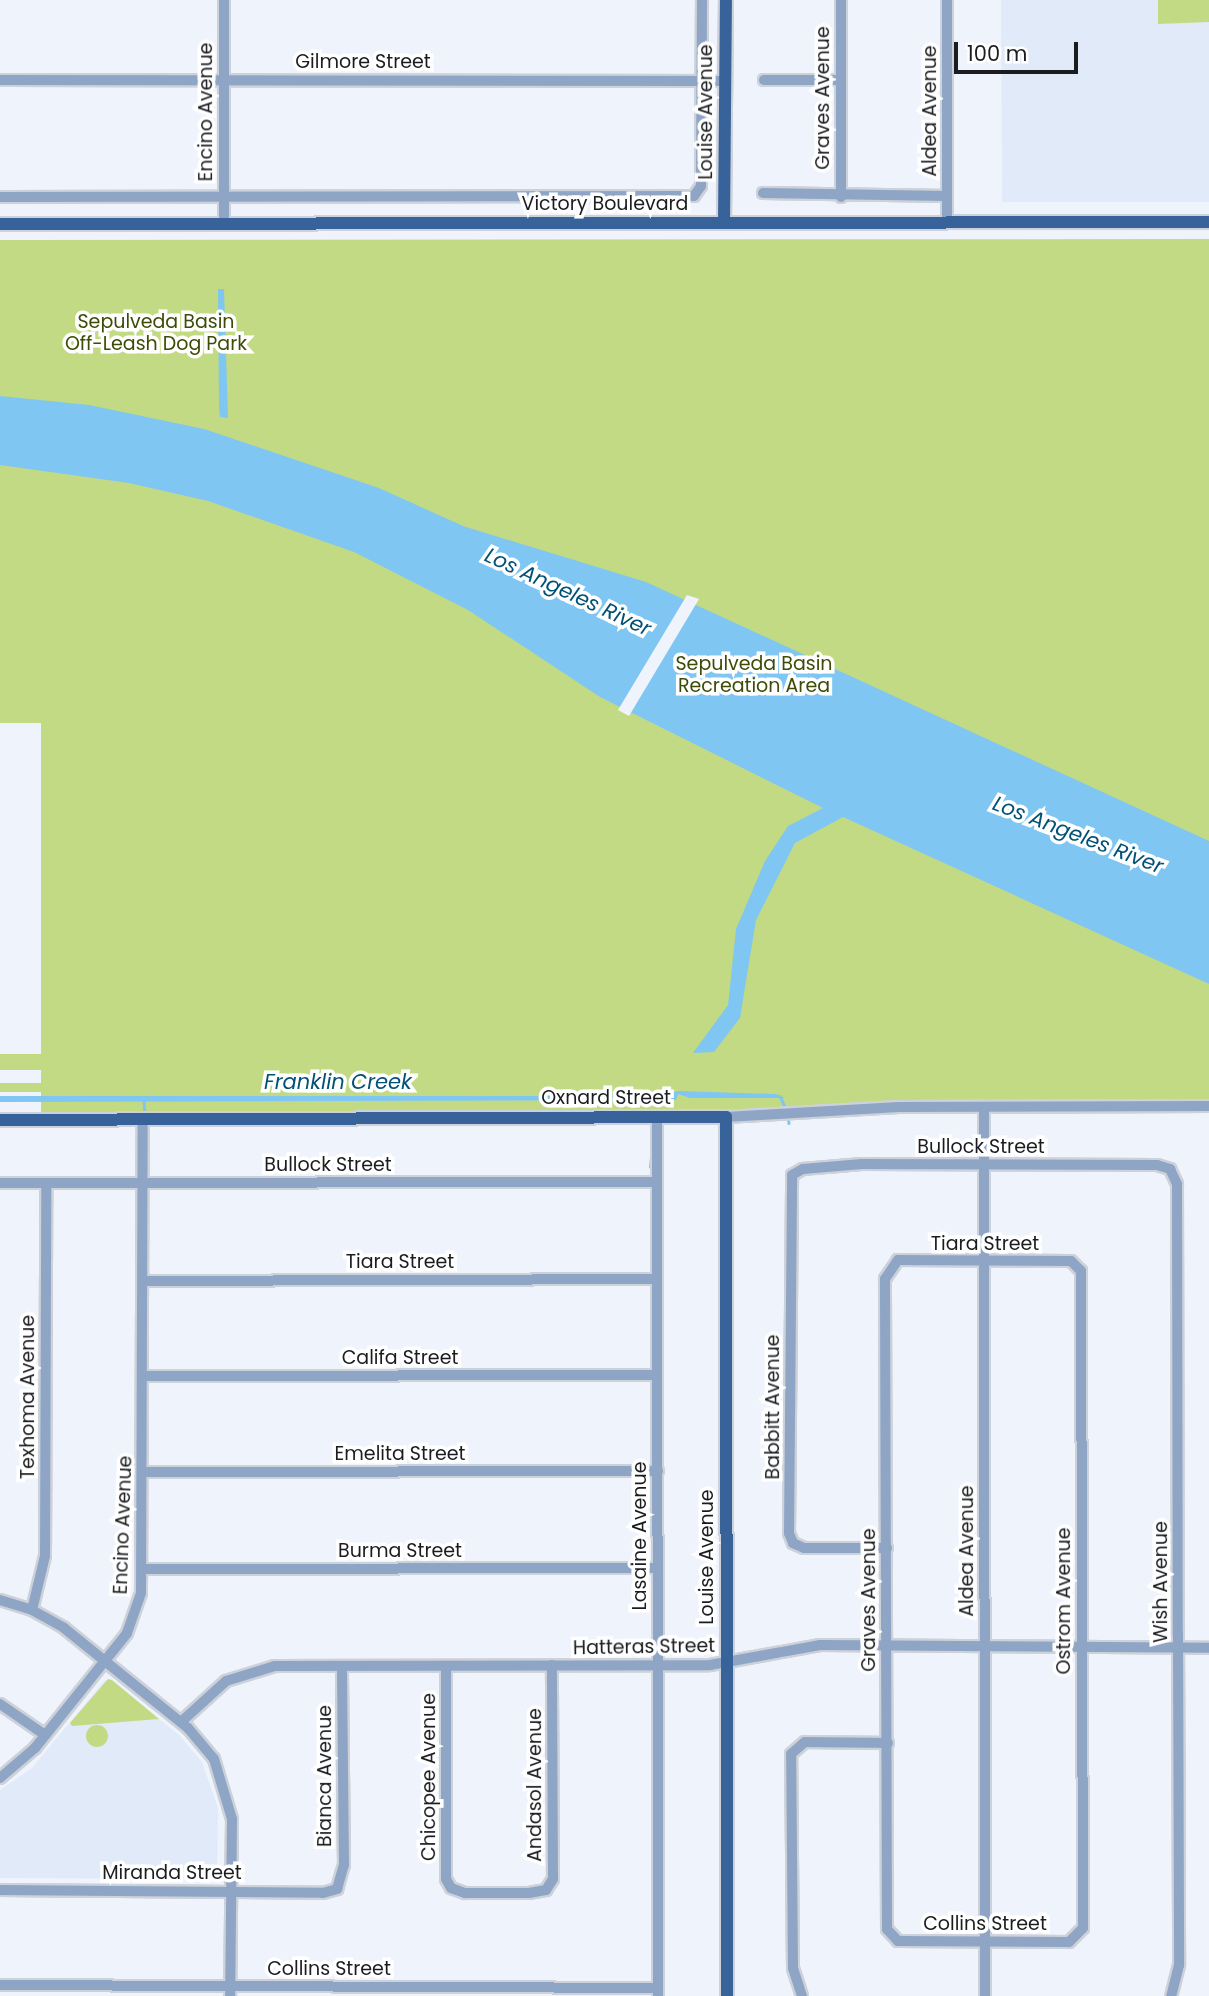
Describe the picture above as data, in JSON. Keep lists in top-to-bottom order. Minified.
{"streets":{"main road":["Louise Avenue","Victory Boulevard","Oxnard Street"],"street":["Gilmore Street","Graves Avenue","Aldea Avenue","Encino Avenue","Bullock Street","Tiara Street","Califa Street","Texhoma Avenue","Babbitt Avenue","Emelita Street","Lasaine Avenue","Burma Street","Wish Avenue","Ostrom Avenue","Hatteras Street","Bianca Avenue","Chicopee Avenue","Andasol Avenue","Miranda Street","Collins Street"]},"crossings":[["Gilmore Street","Encino Avenue"],["Gilmore Street","Louise Avenue"],["Graves Avenue","Tiara Street"],["Graves Avenue","Babbitt Avenue"],["Graves Avenue","Hatteras Street"],["Graves Avenue","Collins Street"],["Aldea Avenue","Victory Boulevard"],["Aldea Avenue","Oxnard Street"],["Aldea Avenue","Bullock Street"],["Aldea Avenue","Tiara Street"],["Aldea Avenue","Hatteras Street"],["Aldea Avenue","Collins Street"],["Encino Avenue","Victory Boulevard"],["Encino Avenue","Oxnard Street"],["Encino Avenue","Bullock Street"],["Encino Avenue","Tiara Street"],["Encino Avenue","Califa Street"],["Encino Avenue","Emelita Street"],["Encino Avenue","Burma Street"],["Louise Avenue","Victory Boulevard"],["Louise Avenue","Oxnard Street"],["Louise Avenue","Hatteras Street"],["Oxnard Street","Lasaine Avenue"],["Bullock Street","Texhoma Avenue"],["Bullock Street","Babbitt Avenue"],["Bullock Street","Lasaine Avenue"],["Bullock Street","Wish Avenue"],["Tiara Street","Lasaine Avenue"],["Tiara Street","Ostrom Avenue"],["Califa Street","Lasaine Avenue"],["Emelita Street","Lasaine Avenue"],["Lasaine Avenue","Burma Street"],["Lasaine Avenue","Hatteras Street"],["Lasaine Avenue","Collins Street"],["Wish Avenue","Hatteras Street"],["Ostrom Avenue","Hatteras Street"],["Ostrom Avenue","Collins Street"],["Hatteras Street","Bianca Avenue"],["Hatteras Street","Chicopee Avenue"],["Hatteras Street","Andasol Avenue"],["Bianca Avenue","Miranda Street"],["Chicopee Avenue","Andasol Avenue"]],"water":["Los Angeles River","Franklin Creek"],"parks":["Sepulveda Basin Off-Leash Dog Park","Sepulveda Basin Recreation Area"],"scale_bar":"100 m"}
